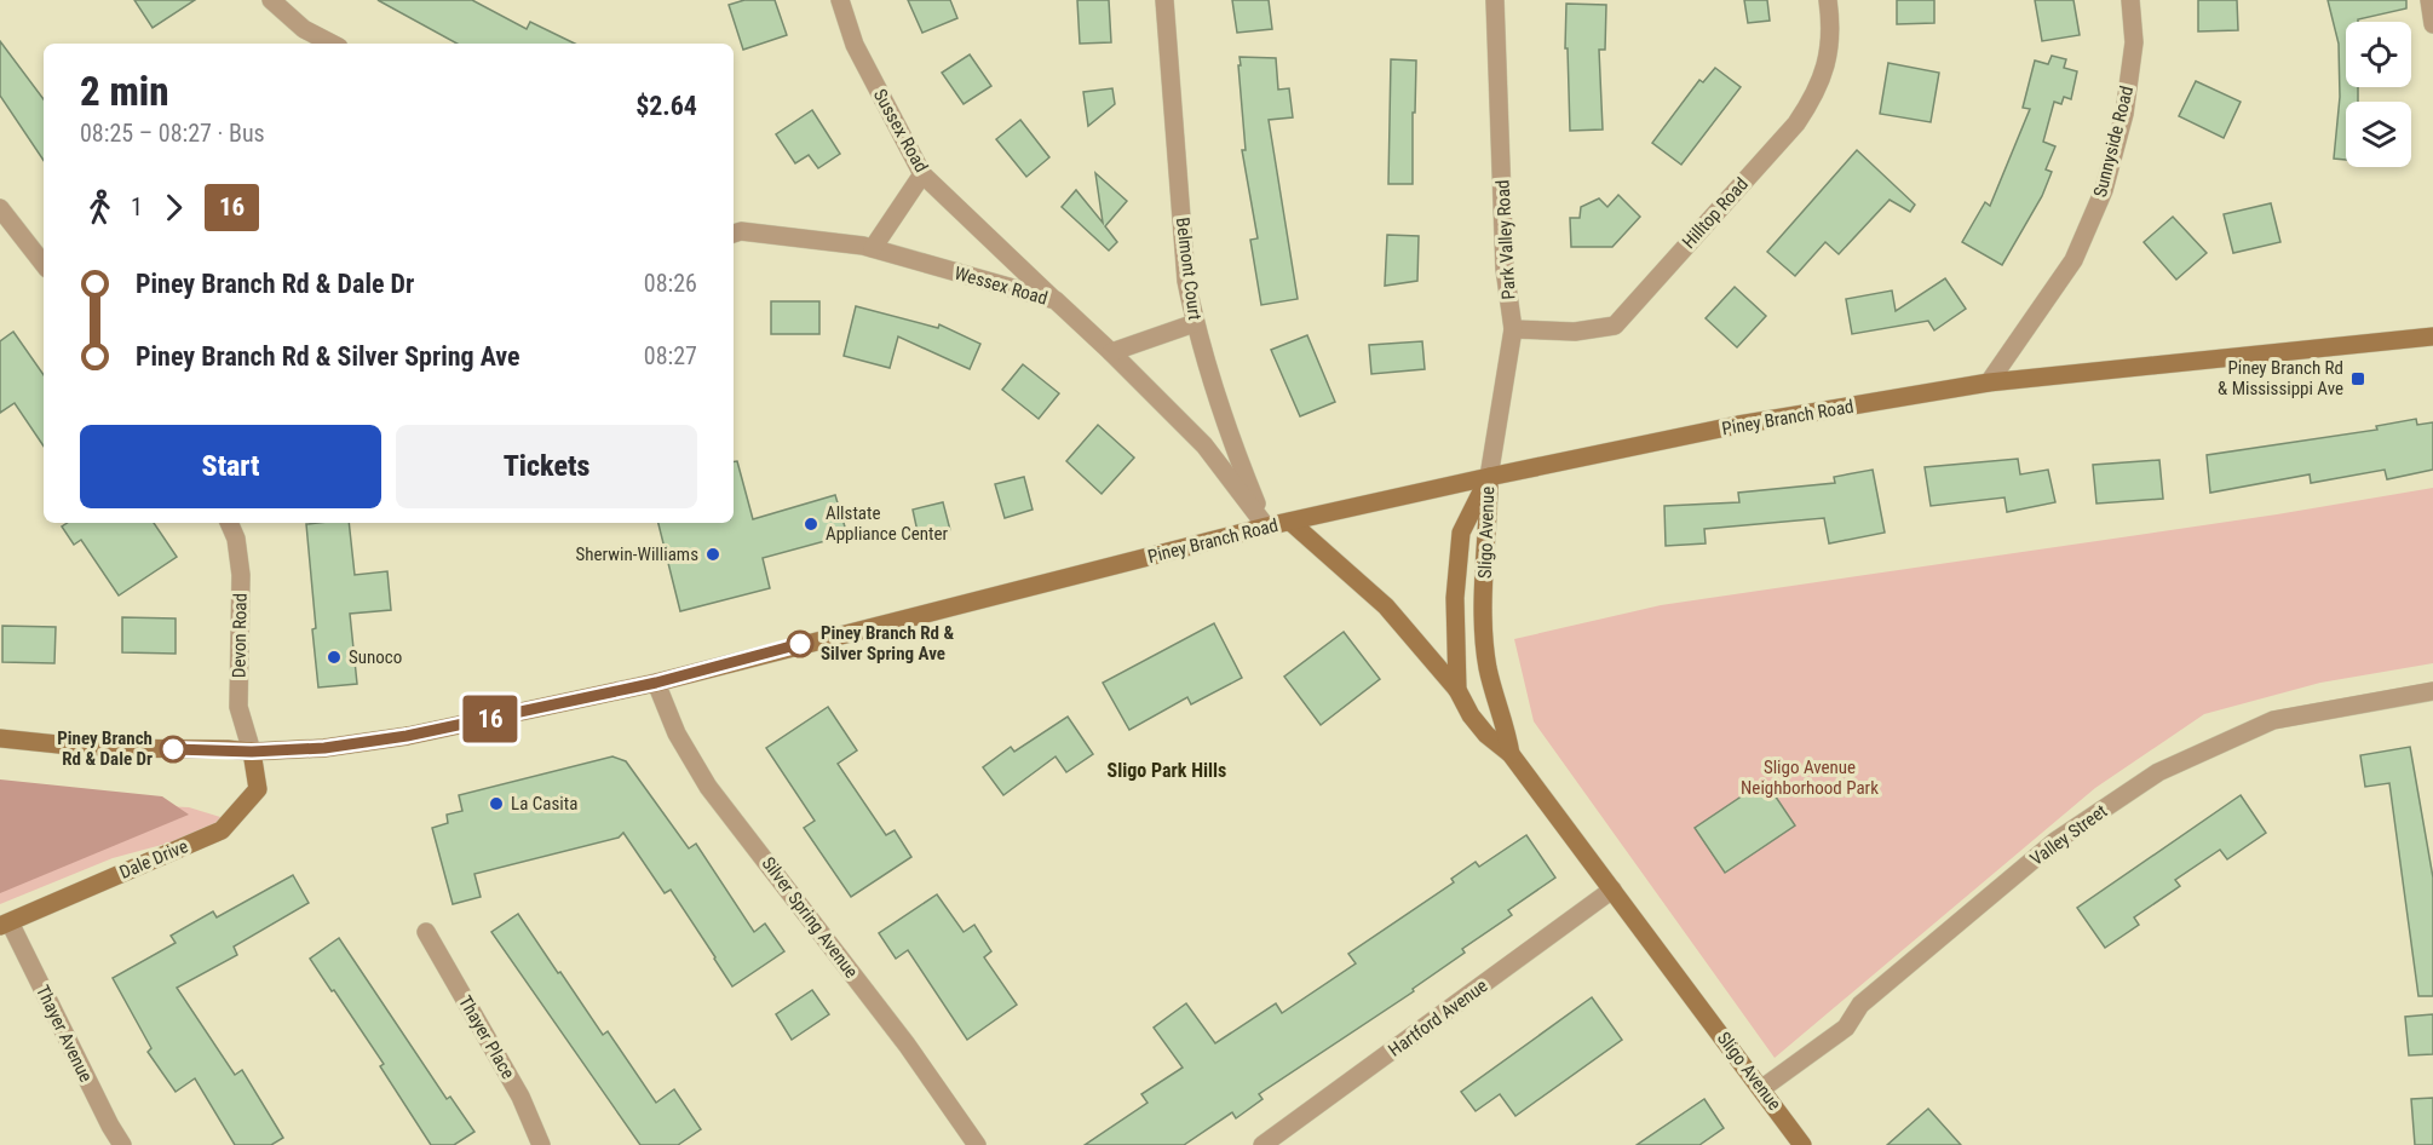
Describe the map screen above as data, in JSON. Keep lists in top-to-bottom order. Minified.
{"streets":{"main road":["Piney Branch Road","Sligo Avenue","Dale Drive"],"street":["Sussex Road","Sunnyside Road","Hilltop Road","Park Valley Road","Belmont Court","Wessex Road","Devon Road","Valley Street","Silver Spring Avenue","Hartford Avenue","Thayer Avenue","Thayer Place"]},"crossings":[["Sussex Road","Wessex Road"],["Sunnyside Road","Piney Branch Road"],["Hilltop Road","Park Valley Road"],["Park Valley Road","Piney Branch Road"],["Park Valley Road","Sligo Avenue"],["Belmont Court","Wessex Road"],["Belmont Court","Piney Branch Road"],["Wessex Road","Piney Branch Road"],["Piney Branch Road","Sligo Avenue"],["Piney Branch Road","Devon Road"],["Piney Branch Road","Dale Drive"],["Piney Branch Road","Silver Spring Avenue"],["Sligo Avenue","Valley Street"],["Sligo Avenue","Hartford Avenue"],["Devon Road","Dale Drive"],["Dale Drive","Thayer Avenue"]],"districts":["Sligo Park Hills"],"parks":["Sligo Avenue Neighborhood Park"],"places":{"transit":["Piney Branch Rd & Mississippi Ave"],"other":["Allstate Appliance Center","Sherwin-Williams","Piney Branch Rd & Silver Spring Ave","Sunoco","Piney Branch Rd & Dale Dr","La Casita"]},"lines":["bus line 16"],"page":{"on_map":"16","heading":["2 min","08:25 – 08:27 · Bus","$2.64"],"legs":["1","16"],"list":[{"name":"Piney Branch Rd & Dale Dr","value":"08:26"},{"name":"Piney Branch Rd & Silver Spring Ave","value":"08:27"}],"buttons":["Start","Tickets"]}}
